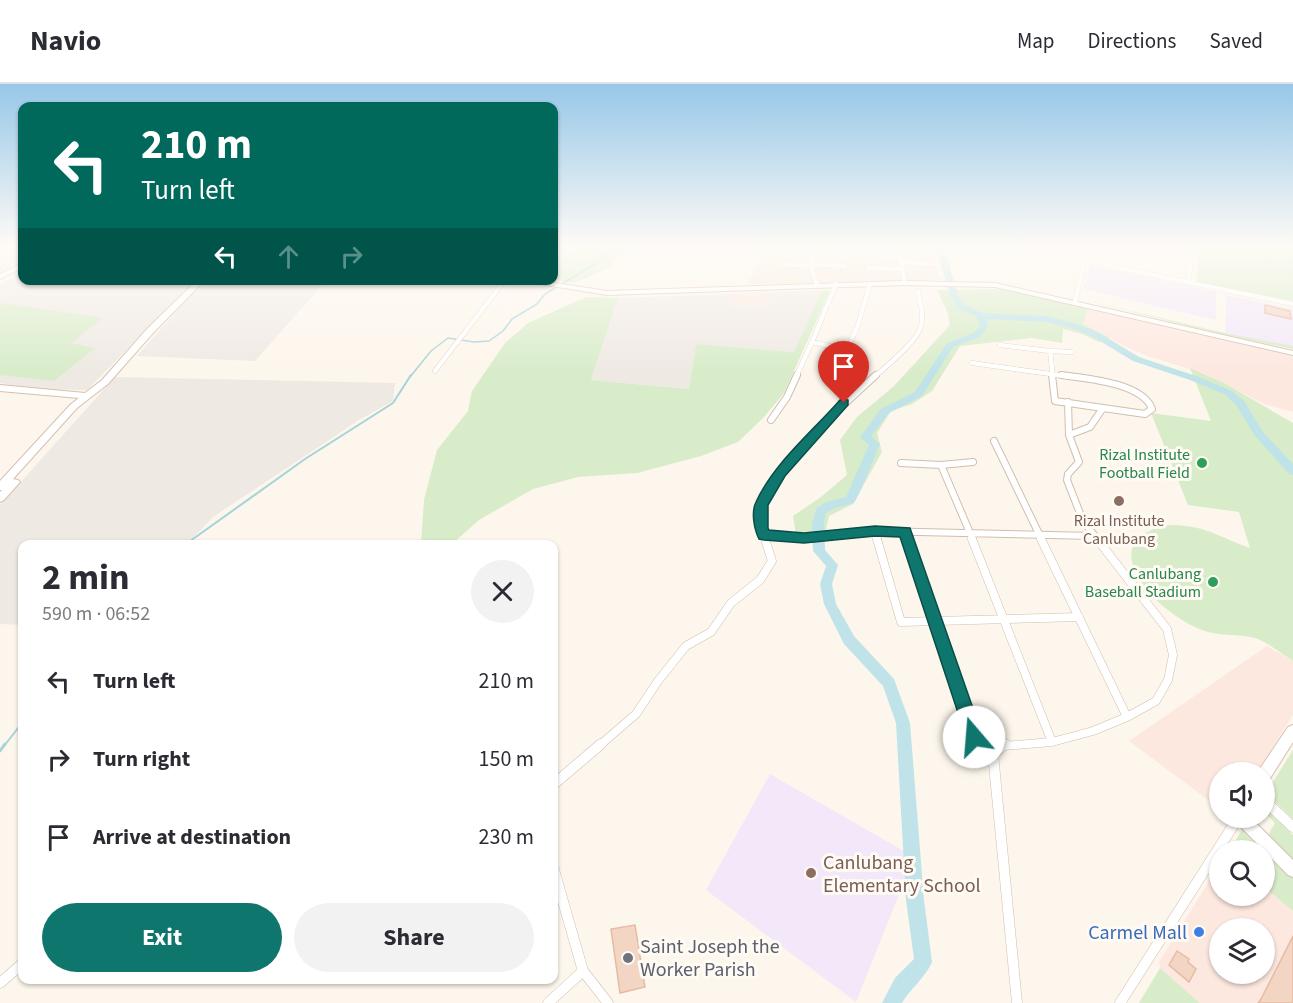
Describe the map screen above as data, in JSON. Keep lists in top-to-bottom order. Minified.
{"places":["Rizal Institute Football Field","Rizal Institute Canlubang","Canlubang Baseball Stadium","Canlubang Elementary School","Carmel Mall","Saint Joseph the Worker Parish"],"page":{"header":"Navio","nav":["Map","Directions","Saved"],"turn":["210 m","Turn left"],"heading":["2 min","590 m · 06:52"],"list":[{"name":"Turn left","value":"210 m"},{"name":"Turn right","value":"150 m"},{"name":"Arrive at destination","value":"230 m"}],"buttons":["Exit","Share"]}}
